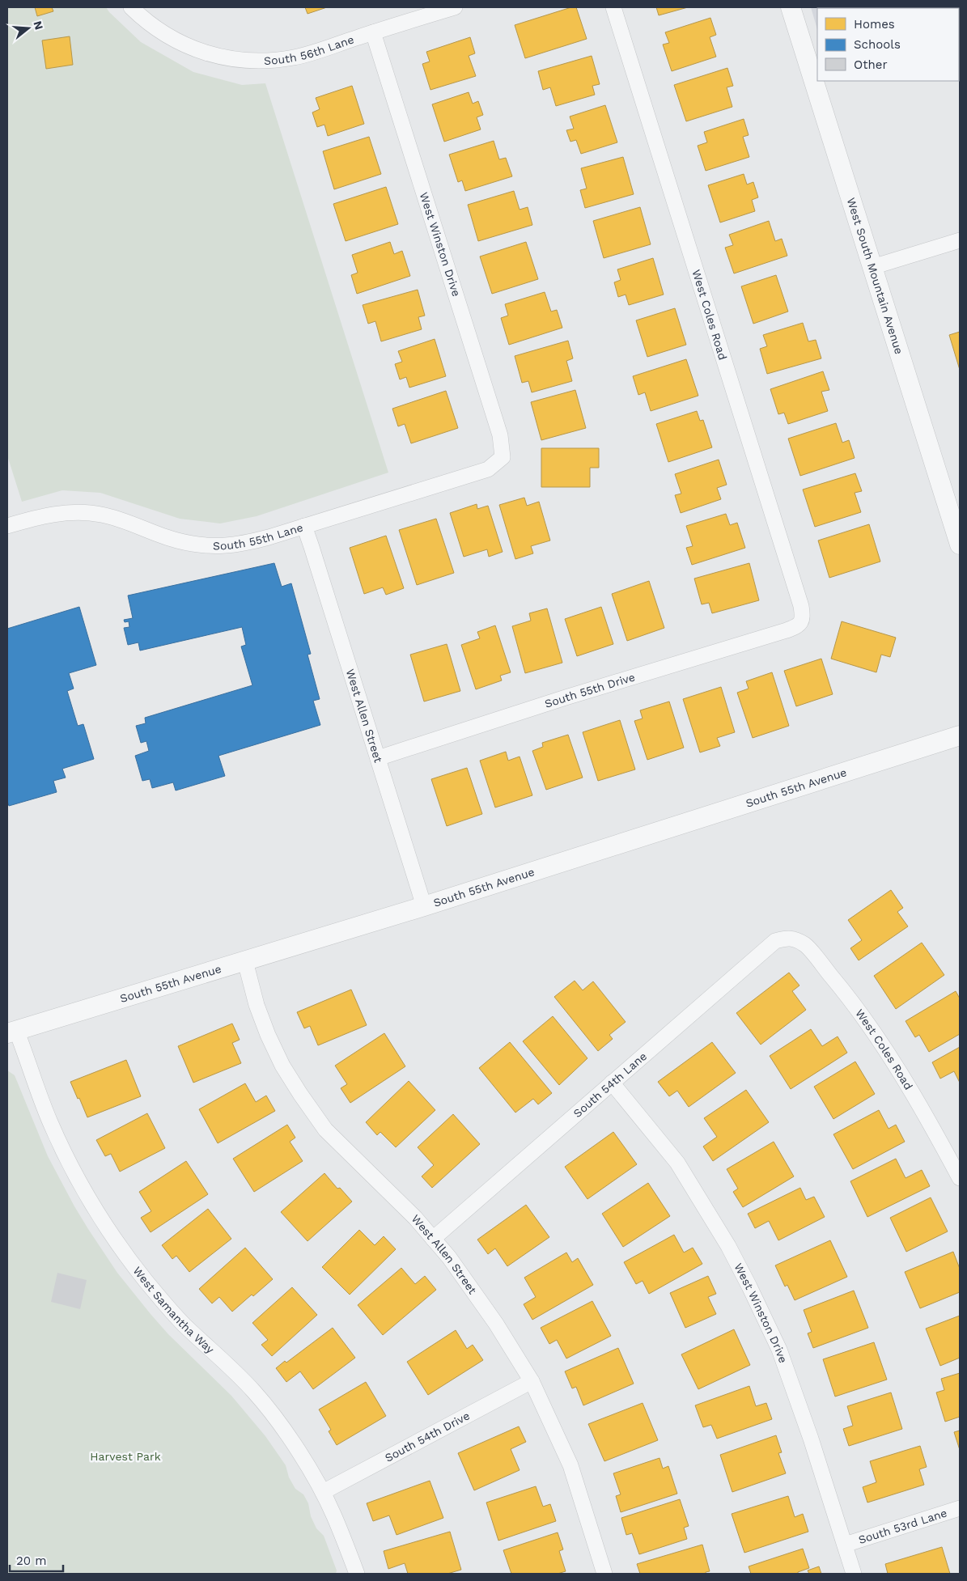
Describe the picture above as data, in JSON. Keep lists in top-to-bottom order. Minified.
{"streets":{"street":["South 56th Lane","West Winston Drive","West South Mountain Avenue","West Coles Road","South 55th Lane","South 55th Drive","West Allen Street","South 55th Avenue","South 54th Lane","West Samantha Way","South 54th Drive","South 53rd Lane"]},"crossings":[["South 56th Lane","West Winston Drive"],["West Winston Drive","South 55th Lane"],["West Winston Drive","South 54th Lane"],["West Winston Drive","South 53rd Lane"],["West Coles Road","South 55th Drive"],["West Coles Road","South 54th Lane"],["South 55th Lane","West Allen Street"],["South 55th Drive","West Allen Street"],["West Allen Street","South 55th Avenue"],["West Allen Street","South 54th Lane"],["West Allen Street","South 54th Drive"],["South 55th Avenue","West Samantha Way"],["West Samantha Way","South 54th Drive"]],"parks":["Harvest Park"],"legend":["Homes","Schools","Other"],"scale_bar":"20 m","north":"right"}
